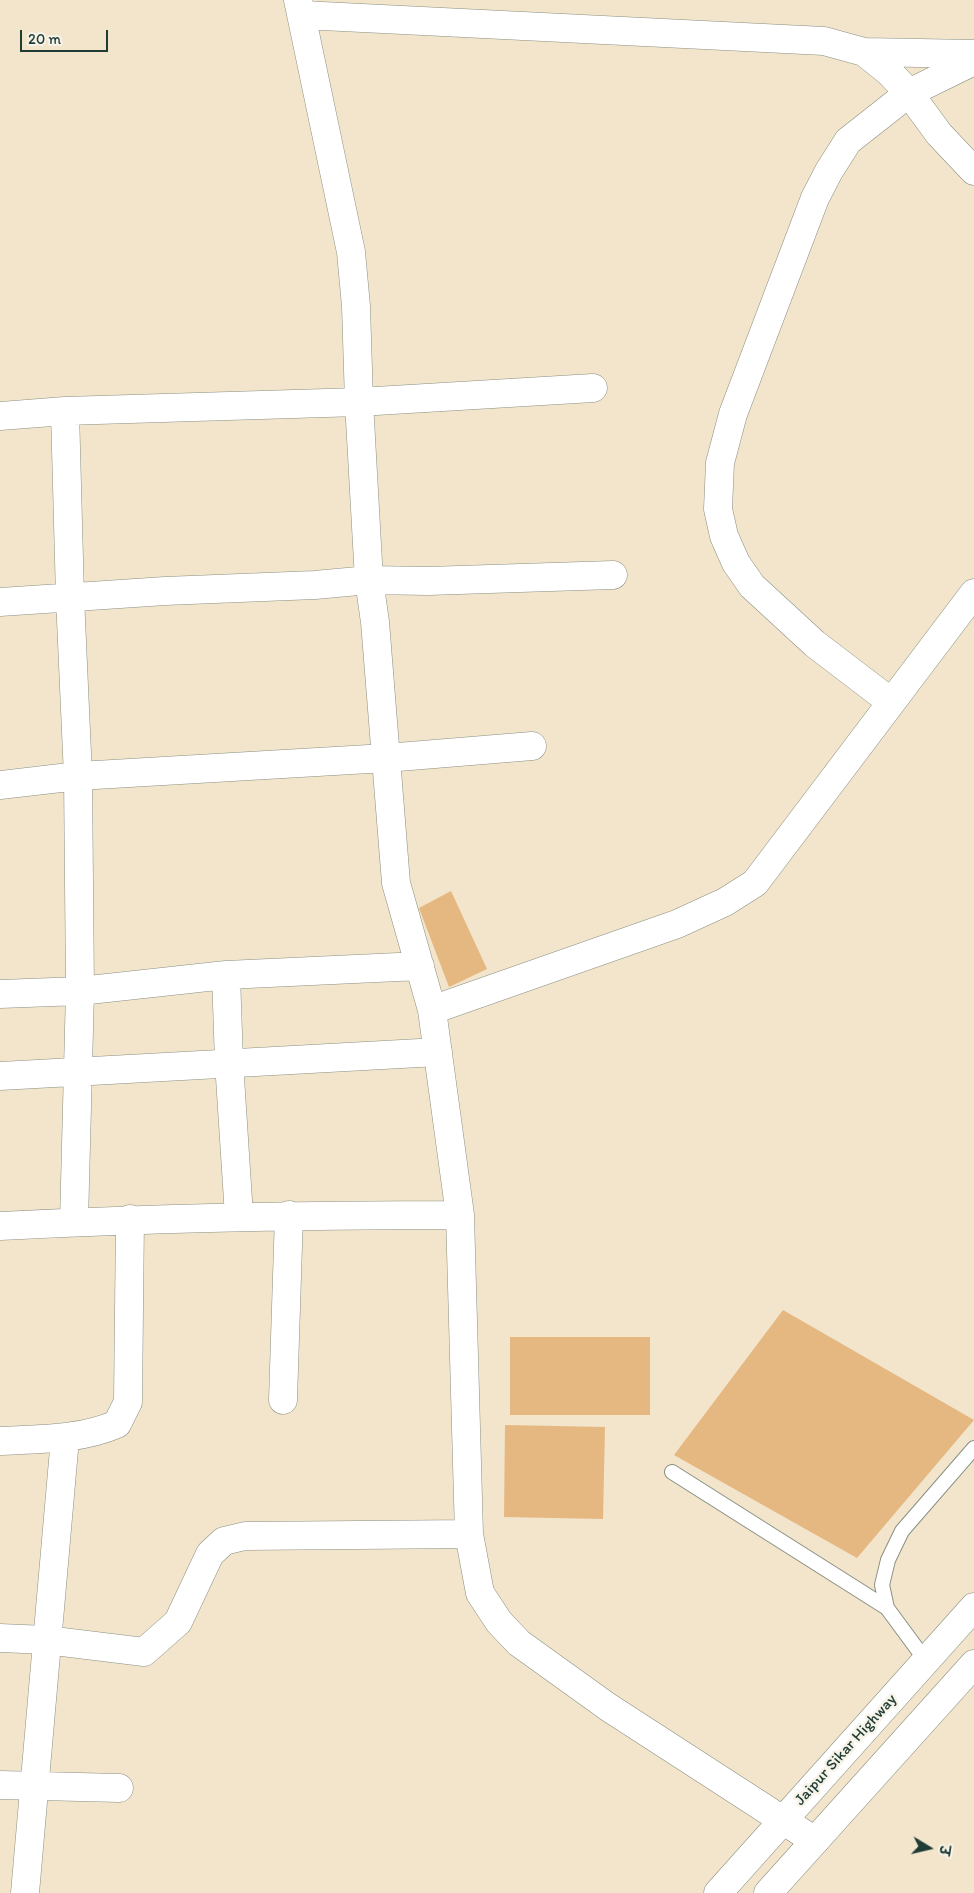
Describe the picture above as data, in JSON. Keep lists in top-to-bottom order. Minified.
{"streets":{"street":["Jaipur Sikar Highway"]},"scale_bar":"20 m","north":"right"}
